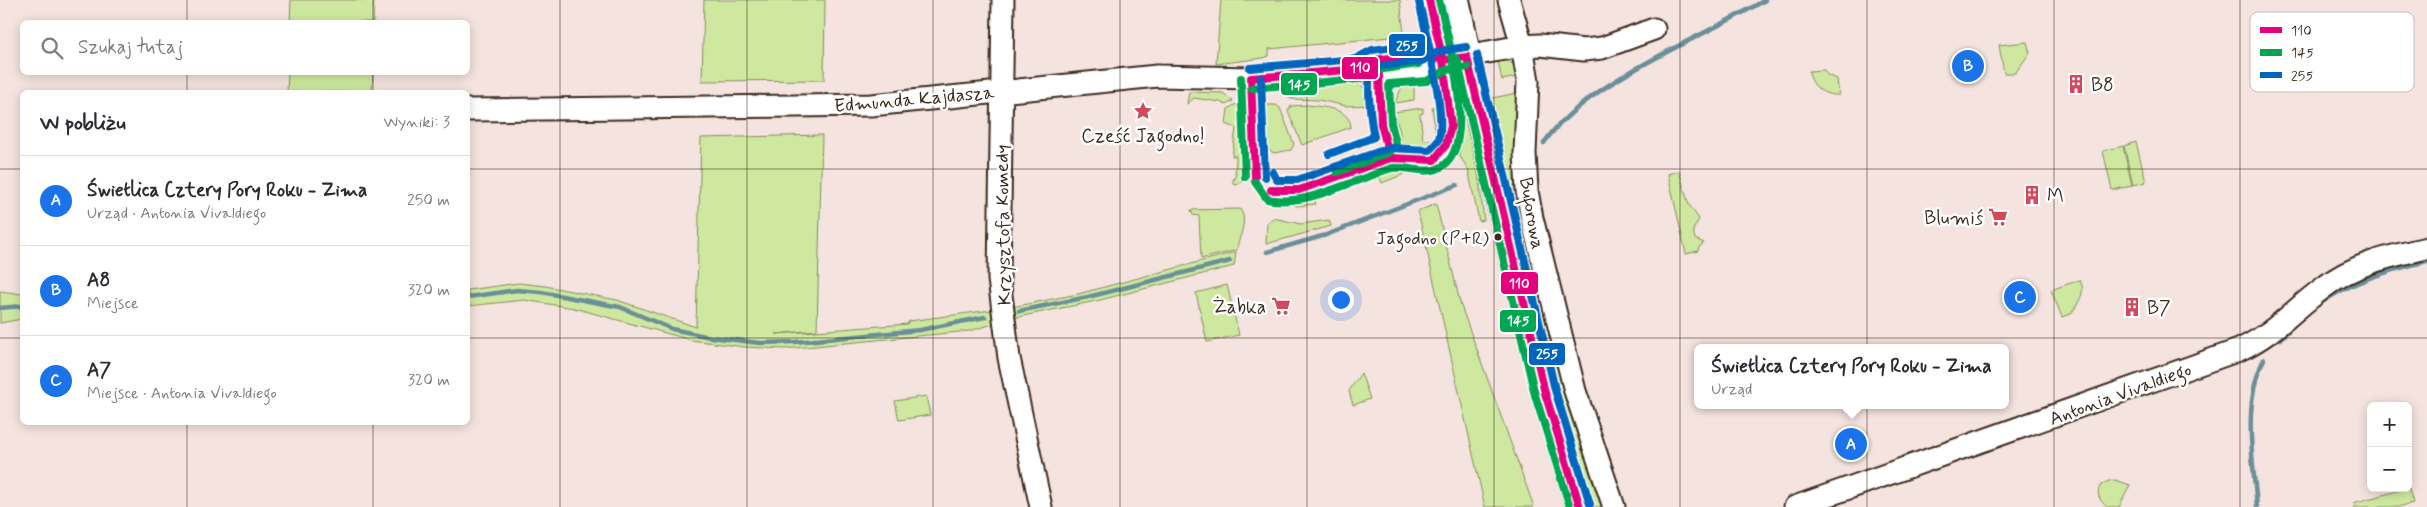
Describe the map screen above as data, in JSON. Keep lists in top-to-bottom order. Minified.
{"streets":{"main road":["Buforowa"],"street":["Edmunda Kajdasza","Krzysztofa Komedy","Antonia Vivaldiego"]},"crossings":[["Edmunda Kajdasza","Buforowa"],["Edmunda Kajdasza","Krzysztofa Komedy"]],"places":{"building":["B8","M","B7"],"place":["Cześć Jagodno!"],"supermarket":["Blumiś","Żabka"],"other":["Jagodno (P+R)"]},"lines":["transit line 110","transit line 145","transit line 255"],"legend":["110","145","255"],"page":{"search":"Szukaj tutaj","pins":["B","C","A"],"heading":["W pobliżu","Wyniki: 3"],"list":[{"mark":"A","name":"Świetlica Cztery Pory Roku - Zima","note":"Urząd · Antonia Vivaldiego","value":"250 m"},{"mark":"B","name":"A8","note":"Miejsce","value":"320 m"},{"mark":"C","name":"A7","note":"Miejsce · Antonia Vivaldiego","value":"320 m"}],"popup":["Świetlica Cztery Pory Roku - Zima","Urząd"],"map_buttons":["+","−"]}}
